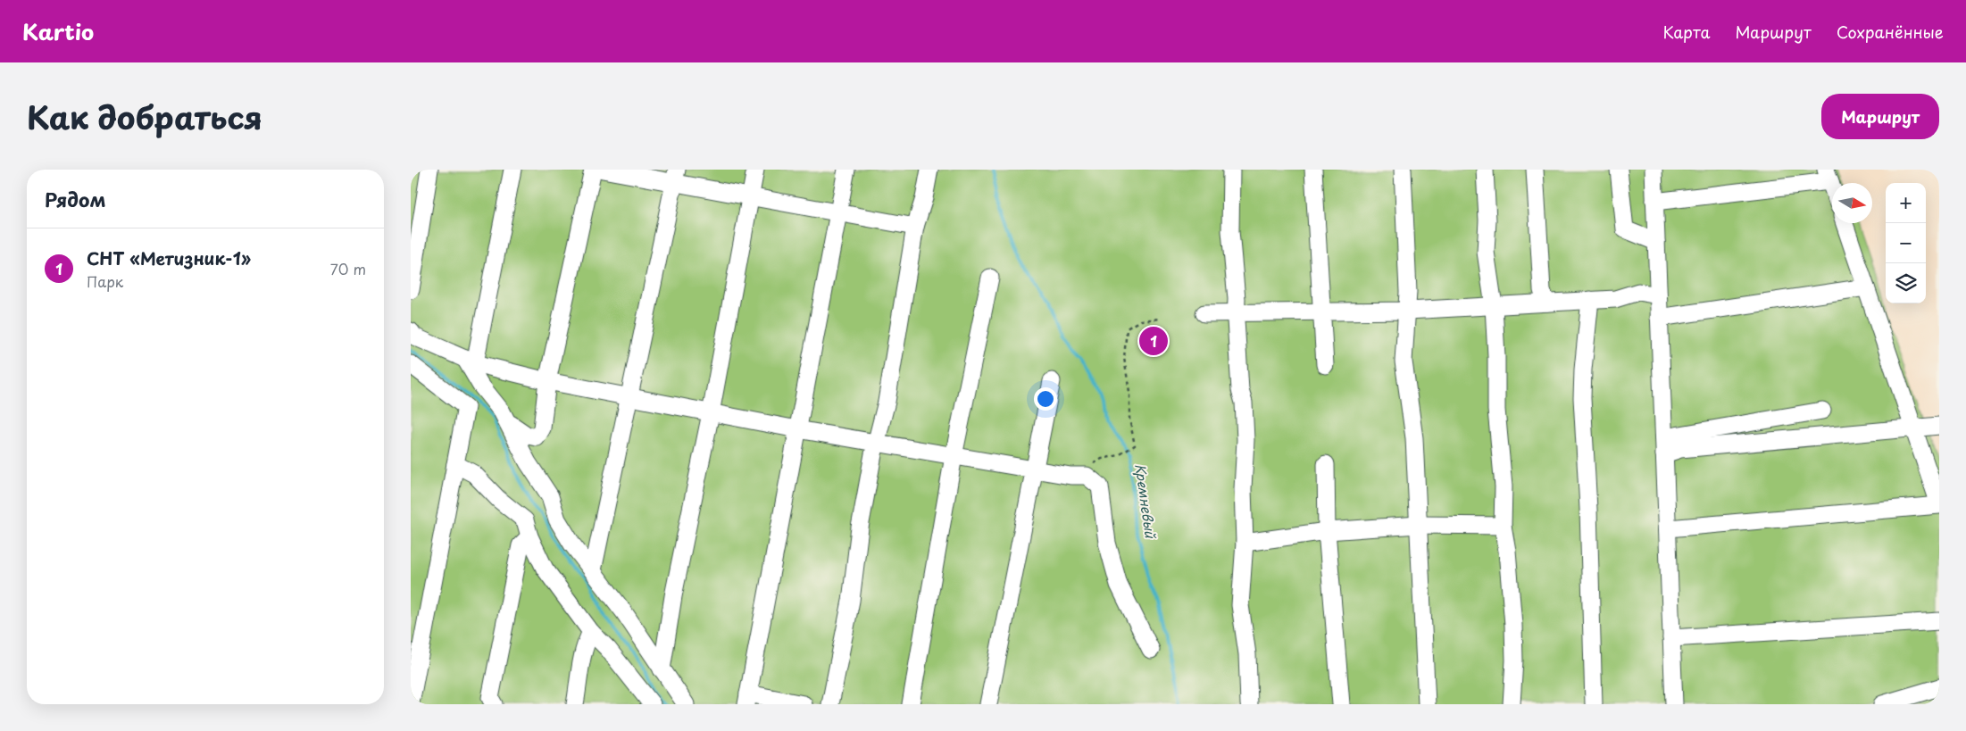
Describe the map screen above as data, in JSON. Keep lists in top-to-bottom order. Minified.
{"water":["Кремневый"],"north":"right","page":{"header":"Kartio","nav":["Карта","Маршрут","Сохранённые"],"title":"Как добраться","buttons":"Маршрут","heading":"Рядом","map_buttons":["+","−"],"list":[{"mark":"1","name":"СНТ «Метизник-1»","note":"Парк","value":"70 m"}],"pins":"1"}}
